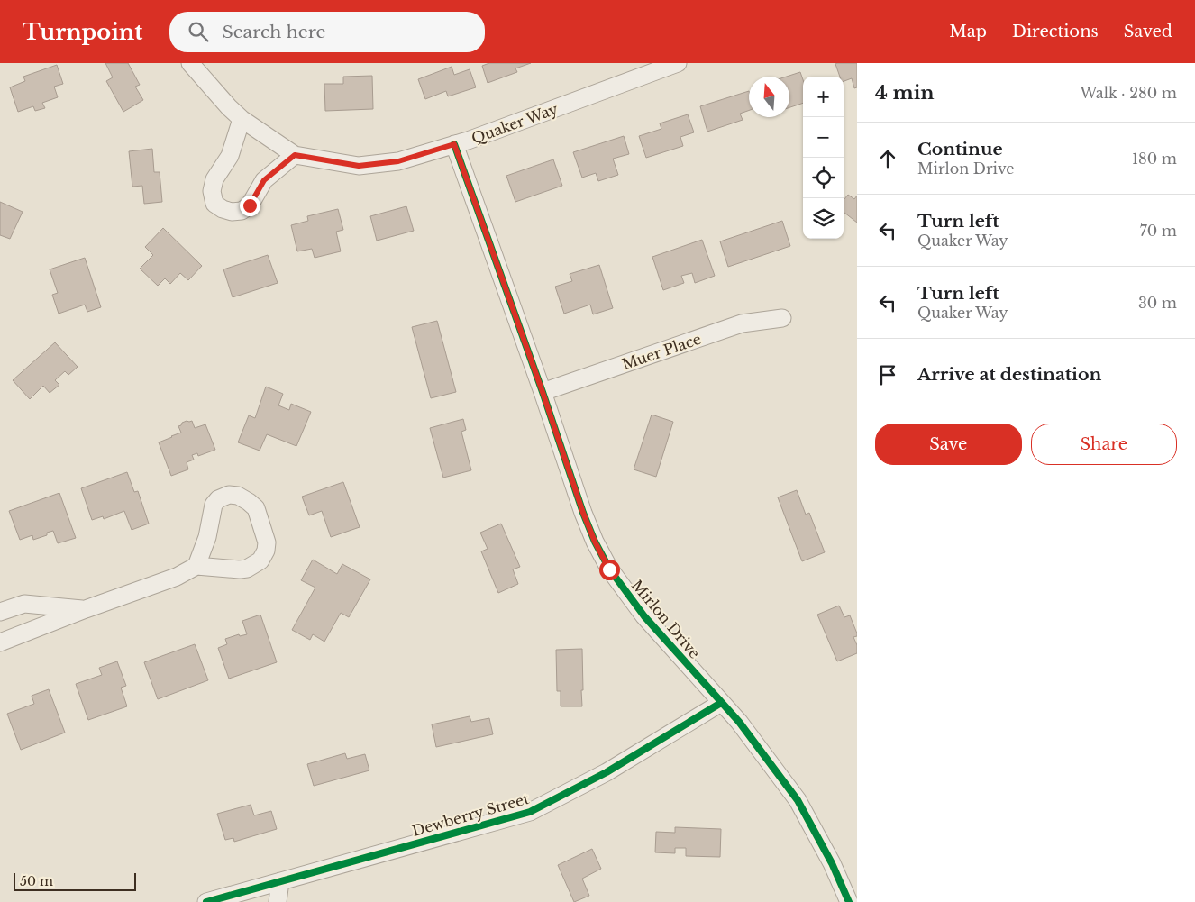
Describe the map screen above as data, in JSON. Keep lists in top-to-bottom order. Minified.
{"streets":{"street":["Quaker Way","Muer Place","Mirlon Drive","Dewberry Street"]},"crossings":[["Quaker Way","Mirlon Drive"],["Muer Place","Mirlon Drive"],["Mirlon Drive","Dewberry Street"]],"scale_bar":"50 m","north":"top","page":{"header":"Turnpoint","search":"Search here","nav":["Map","Directions","Saved"],"heading":["4 min","Walk · 280 m"],"map_buttons":["+","−"],"list":[["Continue","Mirlon Drive","180 m"],["Turn left","Quaker Way","70 m"],["Turn left","Quaker Way","30 m"],"Arrive at destination"],"buttons":["Save","Share"],"scale":"50 m"}}
